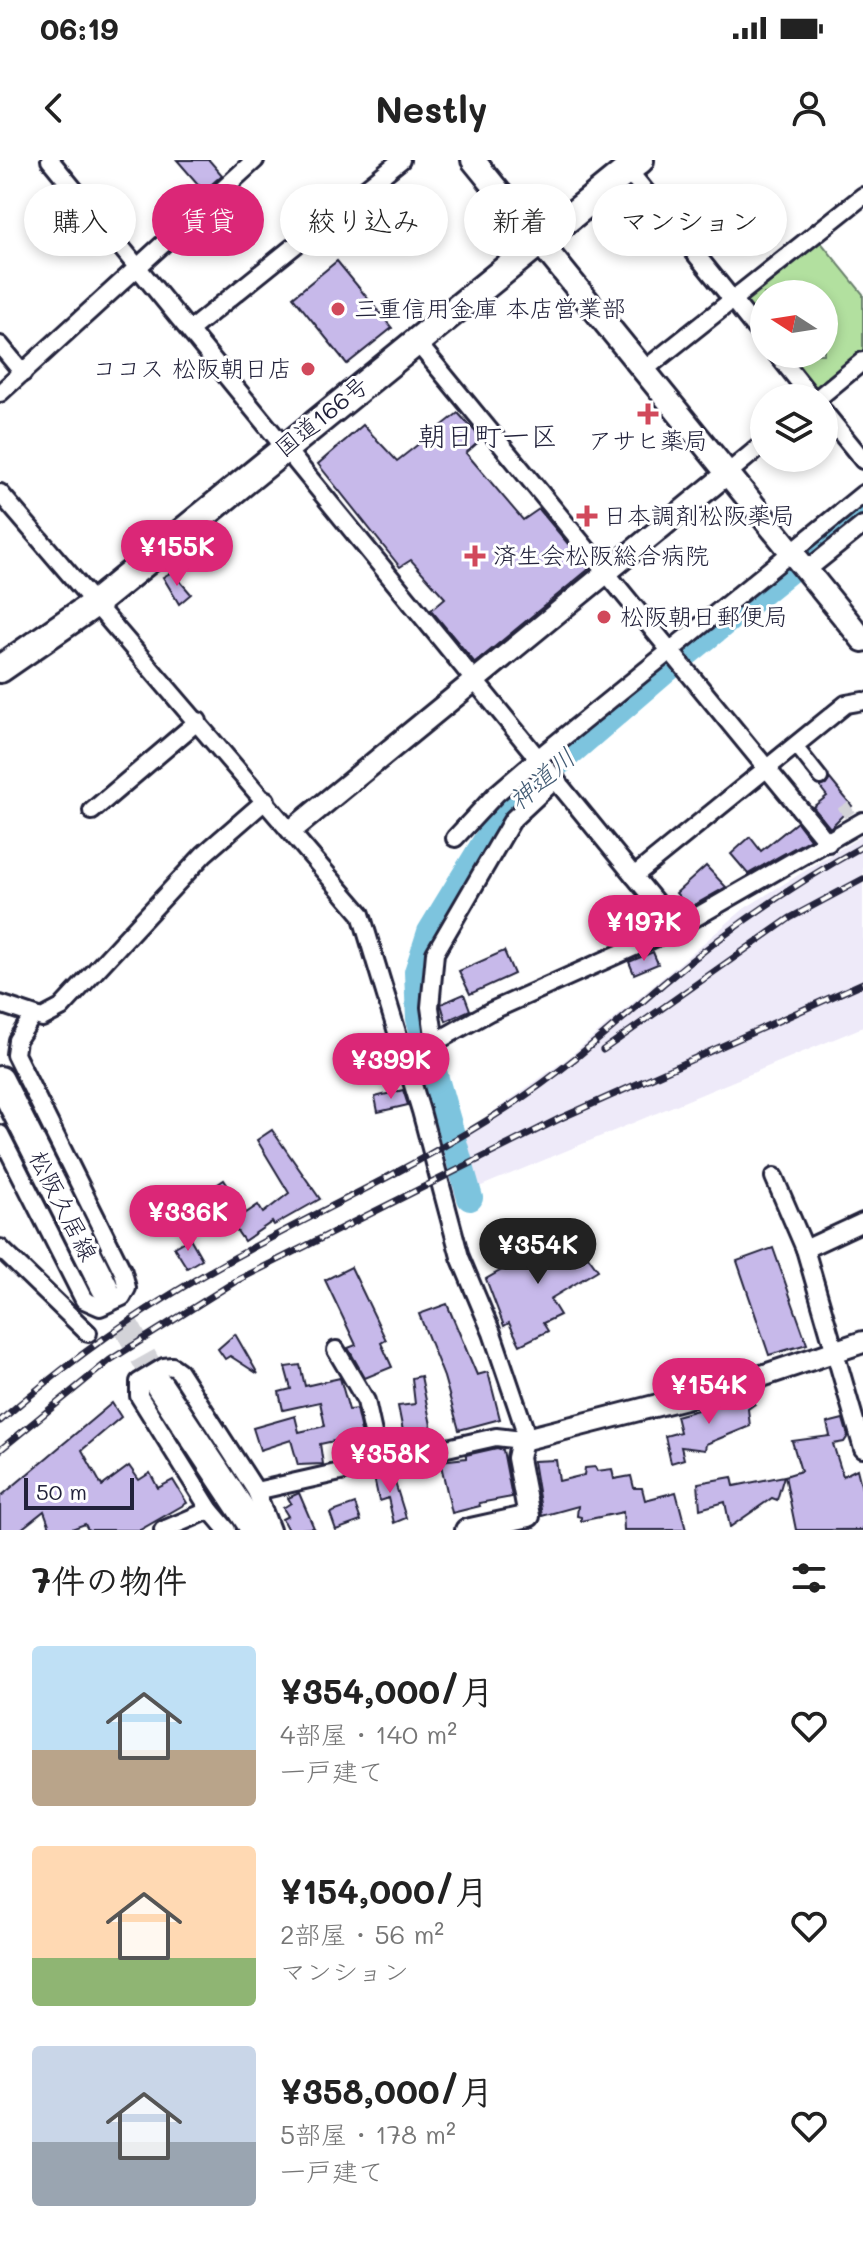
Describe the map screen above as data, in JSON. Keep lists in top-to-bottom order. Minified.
{"streets":{"main road":["国道166号","松阪久居線"]},"districts":["朝日町一区"],"water":["神道川"],"places":{"other":["三重信用金庫 本店営業部","ココス 松阪朝日店","松阪朝日郵便局"],"health":["アサヒ薬局","日本調剤松阪薬局","済生会松阪総合病院"]},"scale_bar":"50 m","north":"left","page":{"status":"06:19","header":"Nestly","chip":["購入","賃貸","絞り込み","新着","マンション"],"price":["¥155K","¥197K","¥399K","¥336K","¥354K","¥154K","¥358K"],"scale":"50 m","heading":"7件の物件","list":[{"name":"¥354,000/月","note":"4部屋 · 140 m² · 一戸建て"},{"name":"¥154,000/月","note":"2部屋 · 56 m² · マンション"},{"name":"¥358,000/月","note":"5部屋 · 178 m² · 一戸建て"}]}}
